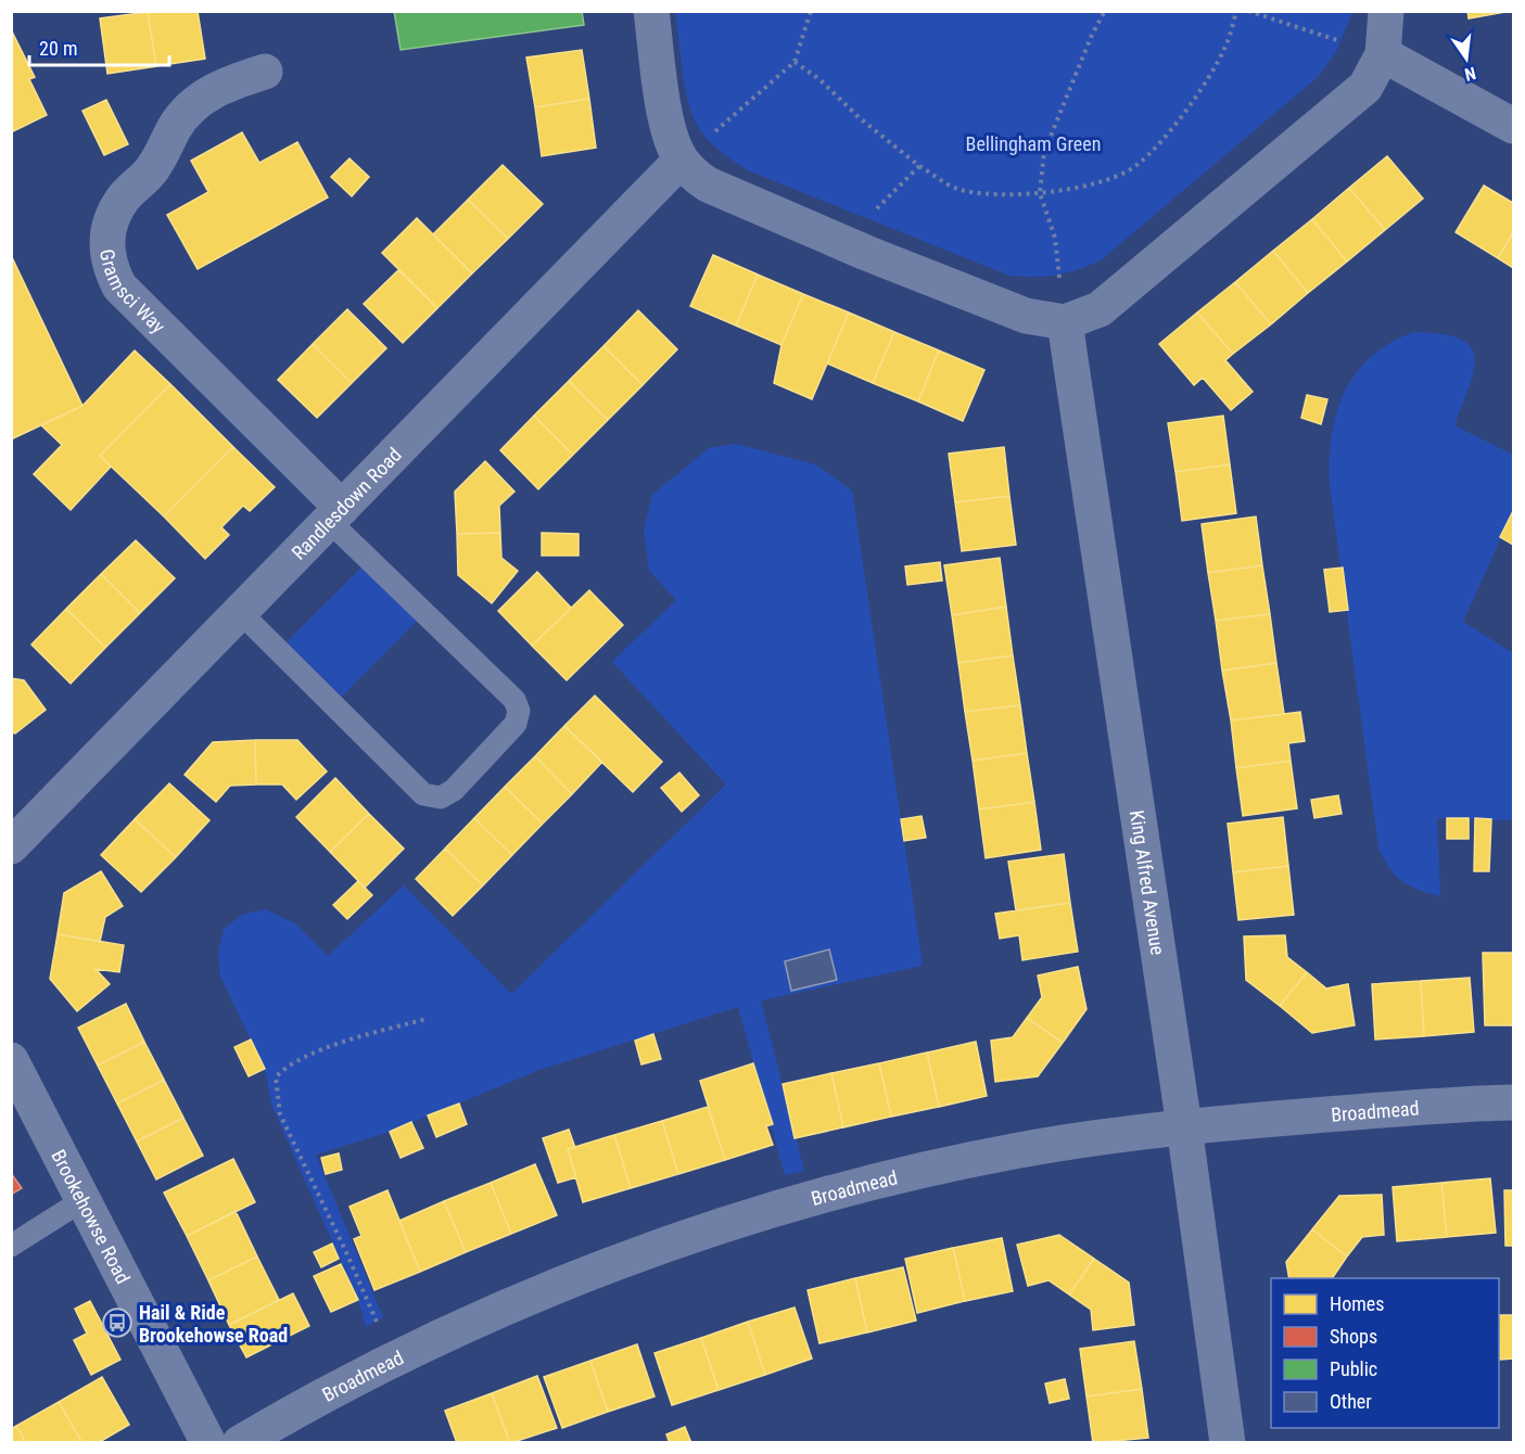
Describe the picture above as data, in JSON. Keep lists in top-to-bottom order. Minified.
{"streets":{"street":["Gramsci Way","Randlesdown Road","King Alfred Avenue","Broadmead","Brookehowse Road"]},"crossings":[["Gramsci Way","Randlesdown Road"],["King Alfred Avenue","Broadmead"]],"parks":["Bellingham Green"],"places":{"bus stop":["Hail & Ride Brookehowse Road"]},"legend":["Homes","Shops","Public","Other"],"scale_bar":"20 m","north":"bottom"}
